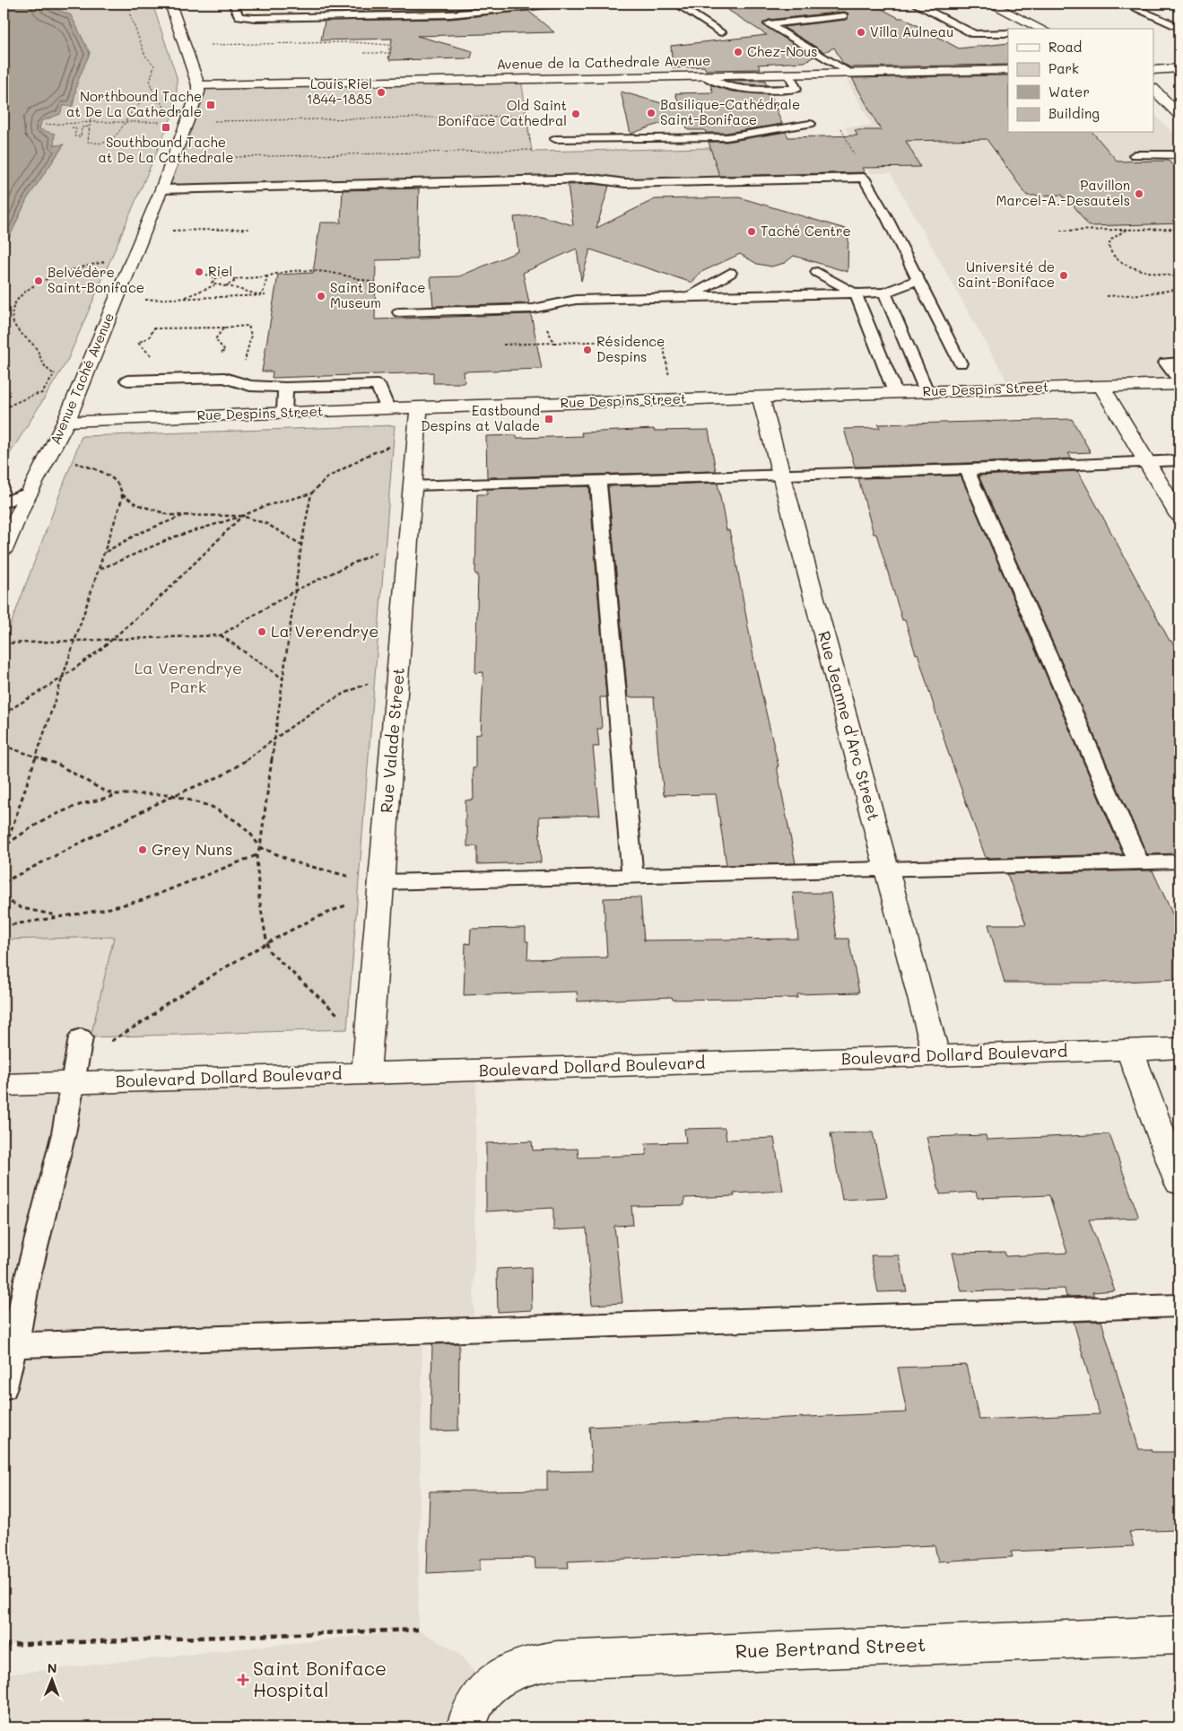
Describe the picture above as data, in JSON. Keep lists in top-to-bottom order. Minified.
{"streets":{"street":["Avenue de la Cathedrale Avenue","Avenue Taché Avenue","Rue Despins Street","Rue Jeanne d'Arc Street","Rue Valade Street","Boulevard Dollard Boulevard","Rue Bertrand Street"]},"crossings":[["Avenue de la Cathedrale Avenue","Avenue Taché Avenue"],["Avenue Taché Avenue","Rue Despins Street"],["Rue Despins Street","Rue Jeanne d'Arc Street"],["Rue Despins Street","Rue Valade Street"],["Rue Jeanne d'Arc Street","Boulevard Dollard Boulevard"],["Rue Valade Street","Boulevard Dollard Boulevard"]],"parks":["La Verendrye Park"],"places":{"other":["Villa Aulneau","Chez-Nous","Louis Riel 1844-1885","Basilique-Cathédrale Saint-Boniface","Old Saint Boniface Cathedral","Pavillon Marcel-A.-Desautels","Taché Centre","Riel","Université de Saint-Boniface","Belvédère Saint-Boniface","Saint Boniface Museum","Résidence Despins","La Verendrye","Grey Nuns"],"transit":["Northbound Tache at De La Cathedrale","Southbound Tache at De La Cathedrale","Eastbound Despins at Valade"],"health":["Saint Boniface Hospital"]},"legend":["Road","Park","Water","Building"],"north":"top"}
